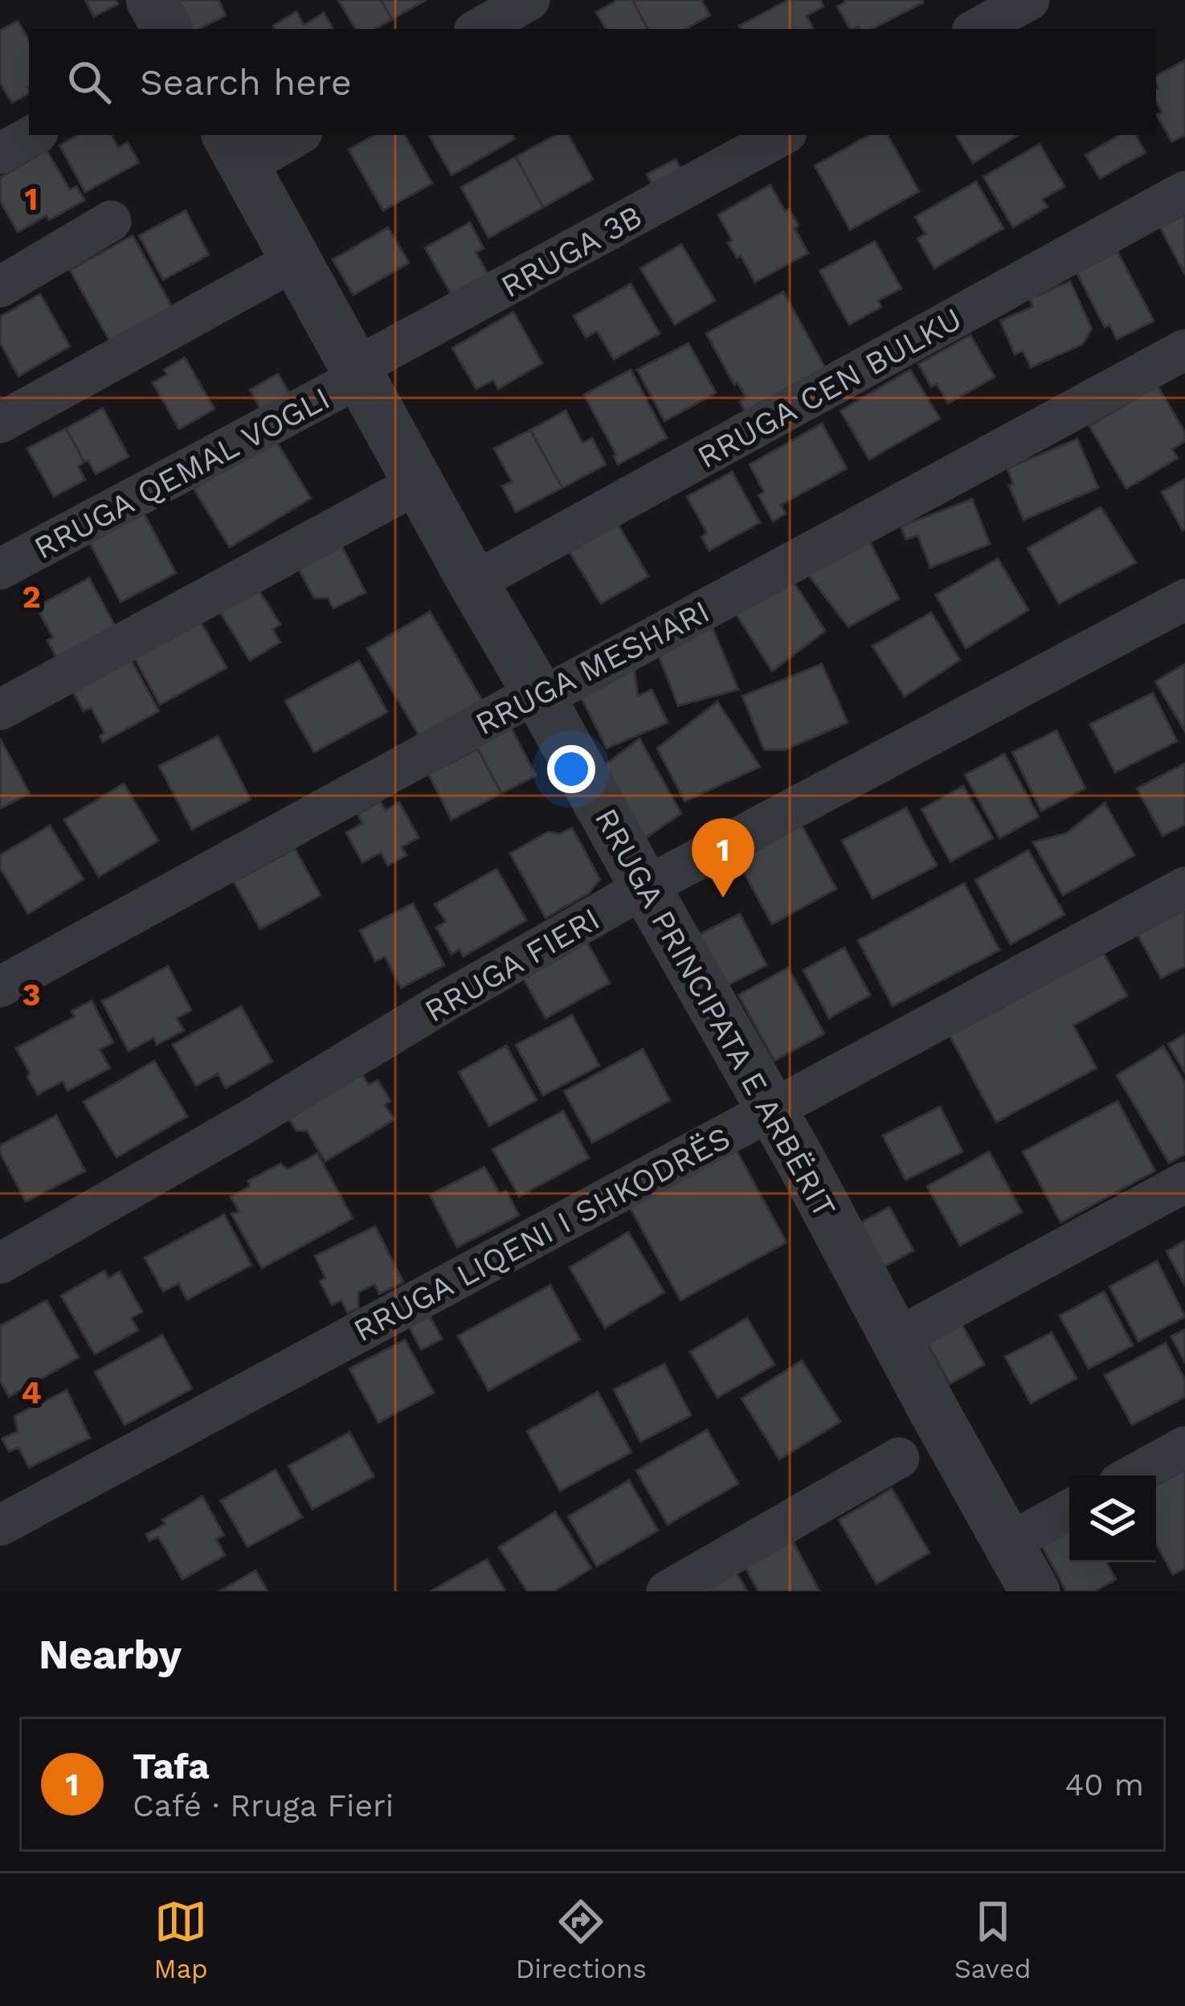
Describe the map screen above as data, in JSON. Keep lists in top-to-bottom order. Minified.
{"streets":{"street":["RRUGA 3B","RRUGA CEN BULKU","RRUGA QEMAL VOGLI","RRUGA MESHARI","RRUGA FIERI","RRUGA PRINCIPATA E ARBËRIT","RRUGA LIQENI I SHKODRËS"]},"crossings":[["RRUGA 3B","RRUGA QEMAL VOGLI"],["RRUGA 3B","RRUGA PRINCIPATA E ARBËRIT"],["RRUGA CEN BULKU","RRUGA PRINCIPATA E ARBËRIT"],["RRUGA QEMAL VOGLI","RRUGA PRINCIPATA E ARBËRIT"],["RRUGA MESHARI","RRUGA PRINCIPATA E ARBËRIT"],["RRUGA FIERI","RRUGA PRINCIPATA E ARBËRIT"],["RRUGA PRINCIPATA E ARBËRIT","RRUGA LIQENI I SHKODRËS"]],"page":{"search":"Search here","pins":"1","heading":"Nearby","list":[{"mark":"1","name":"Tafa","note":"Café · Rruga Fieri","value":"40 m"}],"nav":["Map","Directions","Saved"]},"grid":{"rows":["1","2","3","4"]}}
